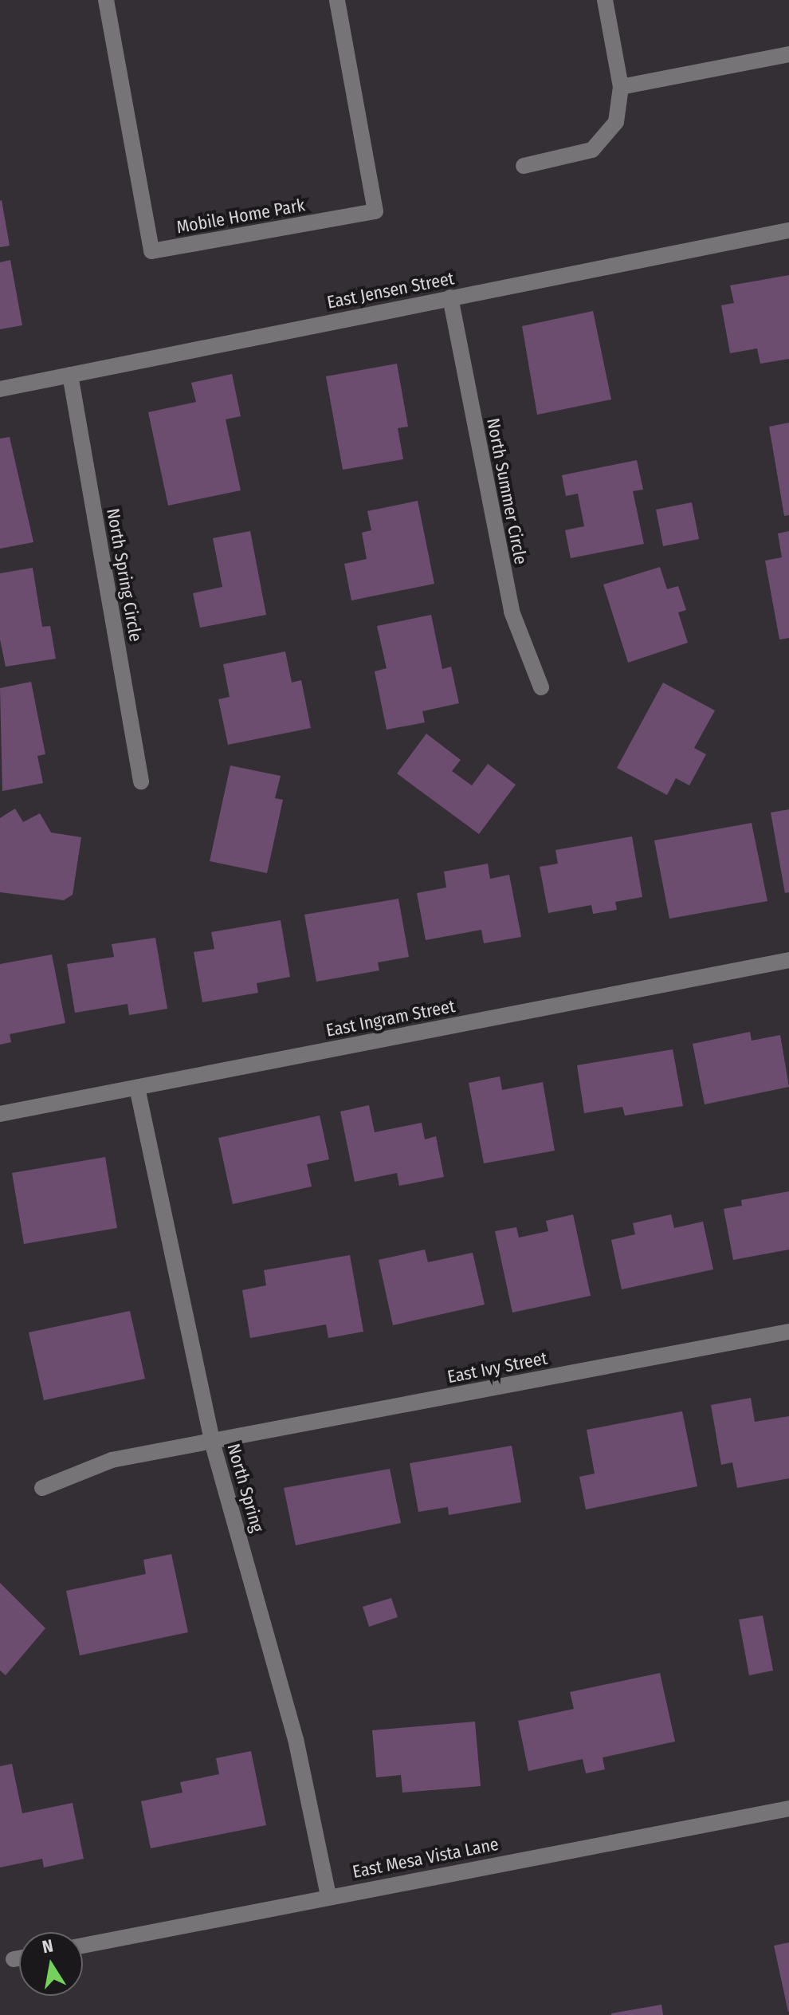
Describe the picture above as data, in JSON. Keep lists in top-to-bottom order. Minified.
{"streets":{"street":["Mobile Home Park","East Jensen Street","North Summer Circle","North Spring Circle","East Ingram Street","East Ivy Street","North Spring","East Mesa Vista Lane"]},"crossings":[["East Jensen Street","North Summer Circle"],["East Jensen Street","North Spring Circle"],["East Ingram Street","North Spring"],["East Ivy Street","North Spring"],["North Spring","East Mesa Vista Lane"]],"north":"top"}
